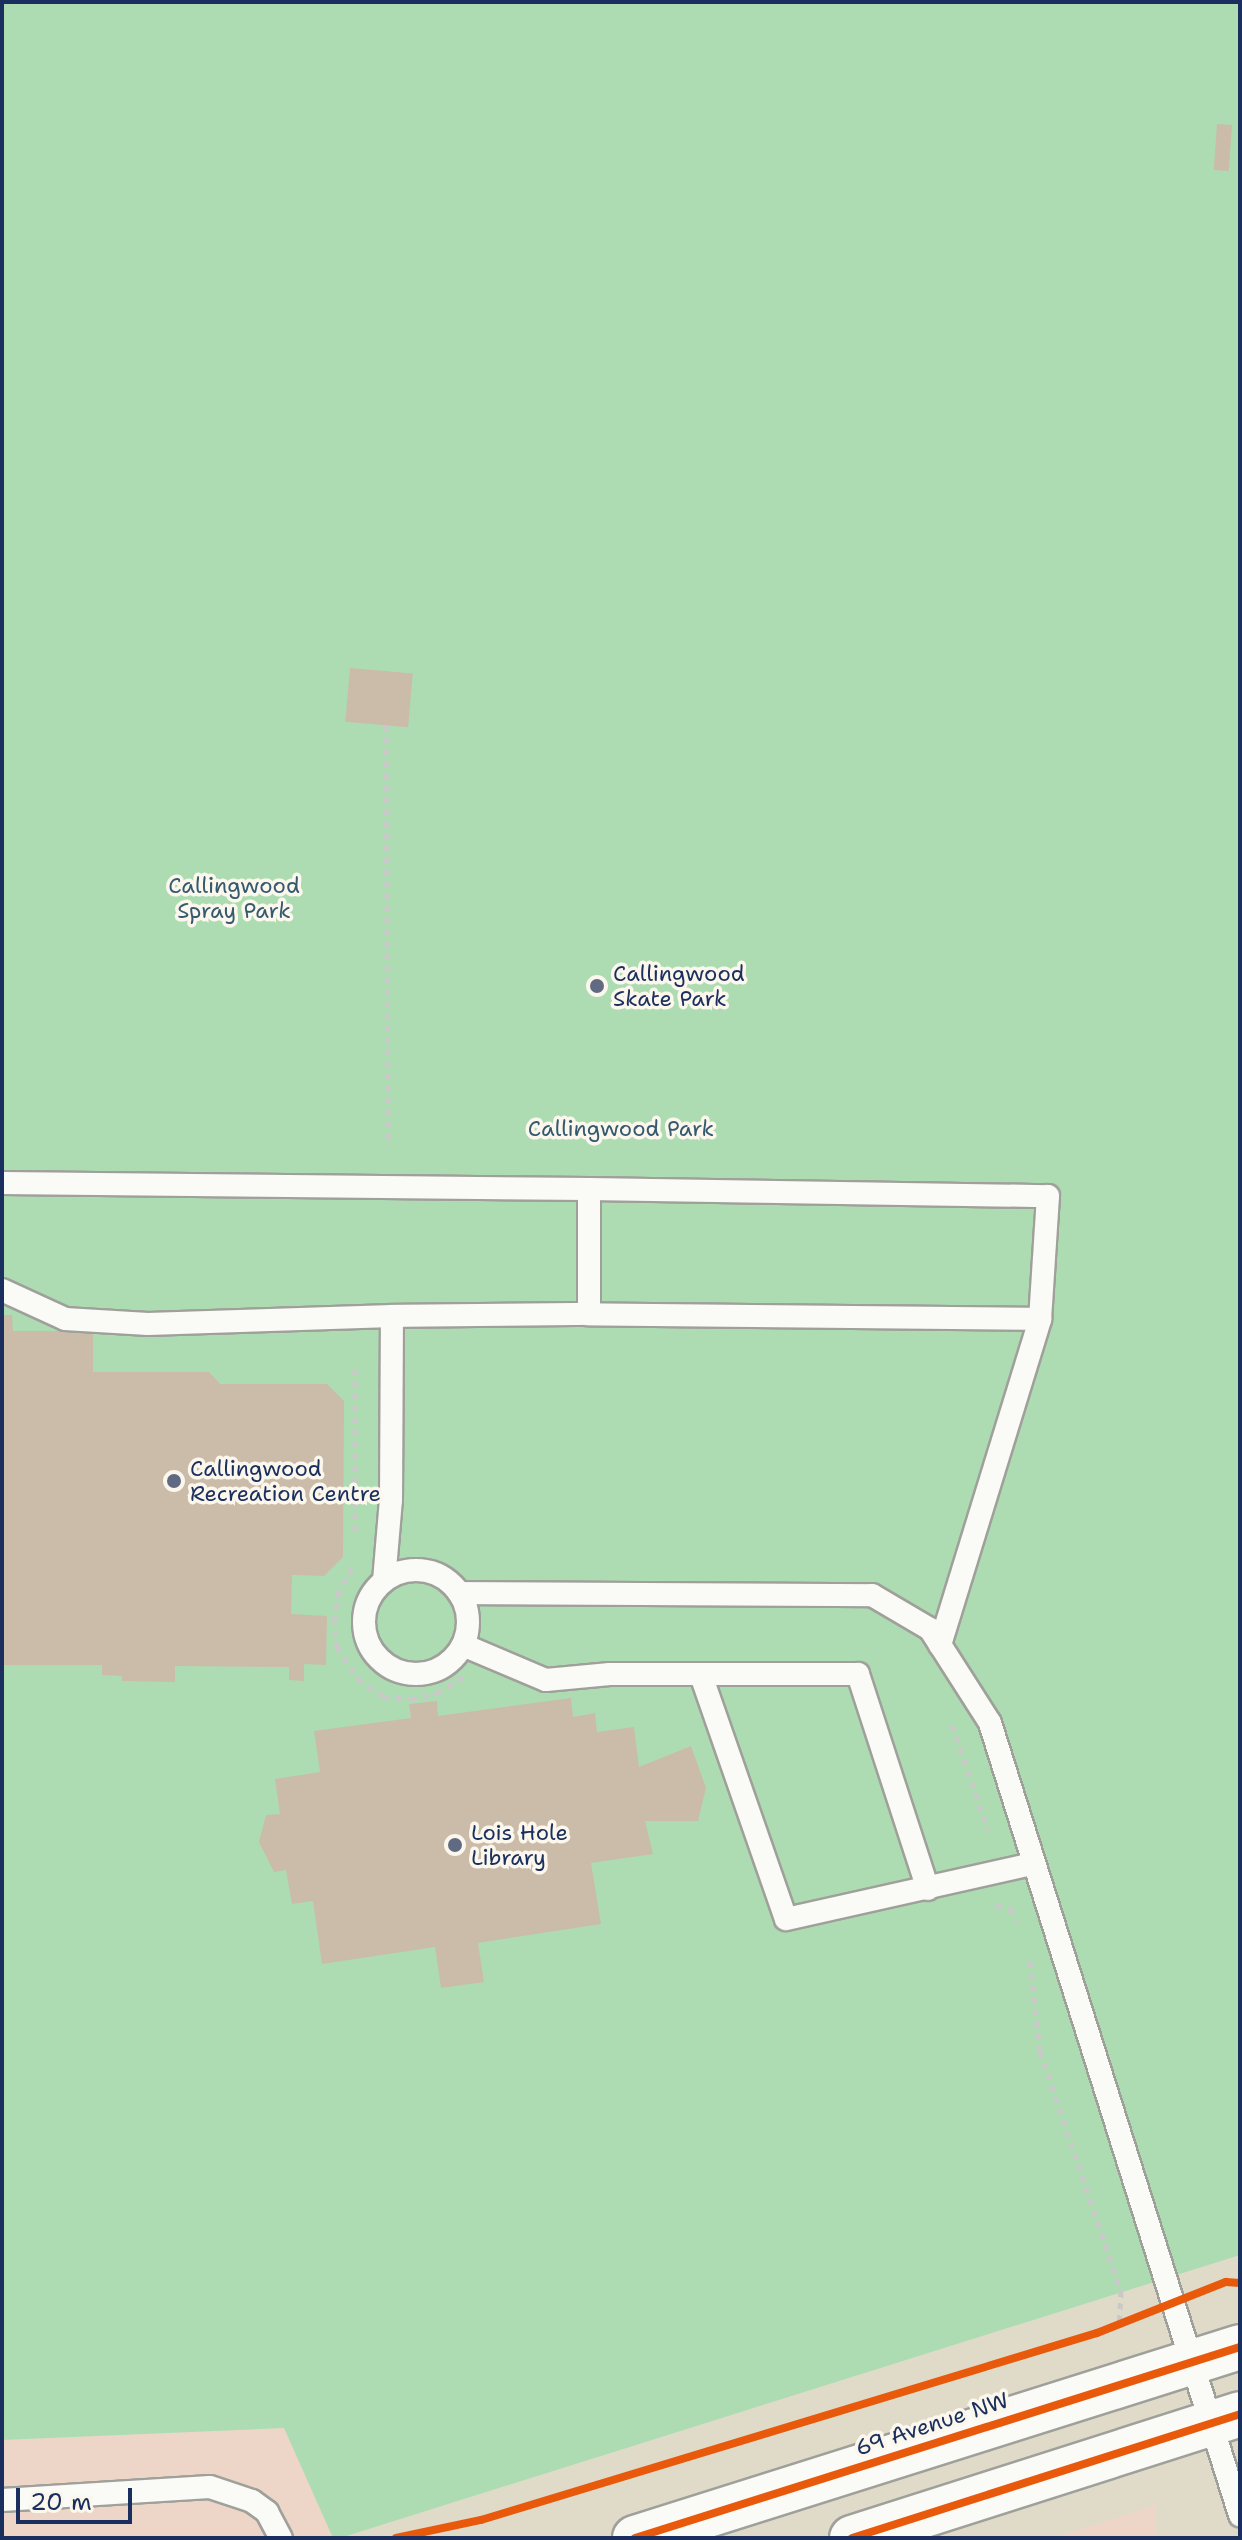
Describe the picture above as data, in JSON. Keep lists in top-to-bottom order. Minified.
{"streets":{"main road":["69 Avenue NW"]},"parks":["Callingwood Spray Park","Callingwood Park"],"places":["Callingwood Skate Park","Callingwood Recreation Centre","Lois Hole Library"],"scale_bar":"20 m"}
